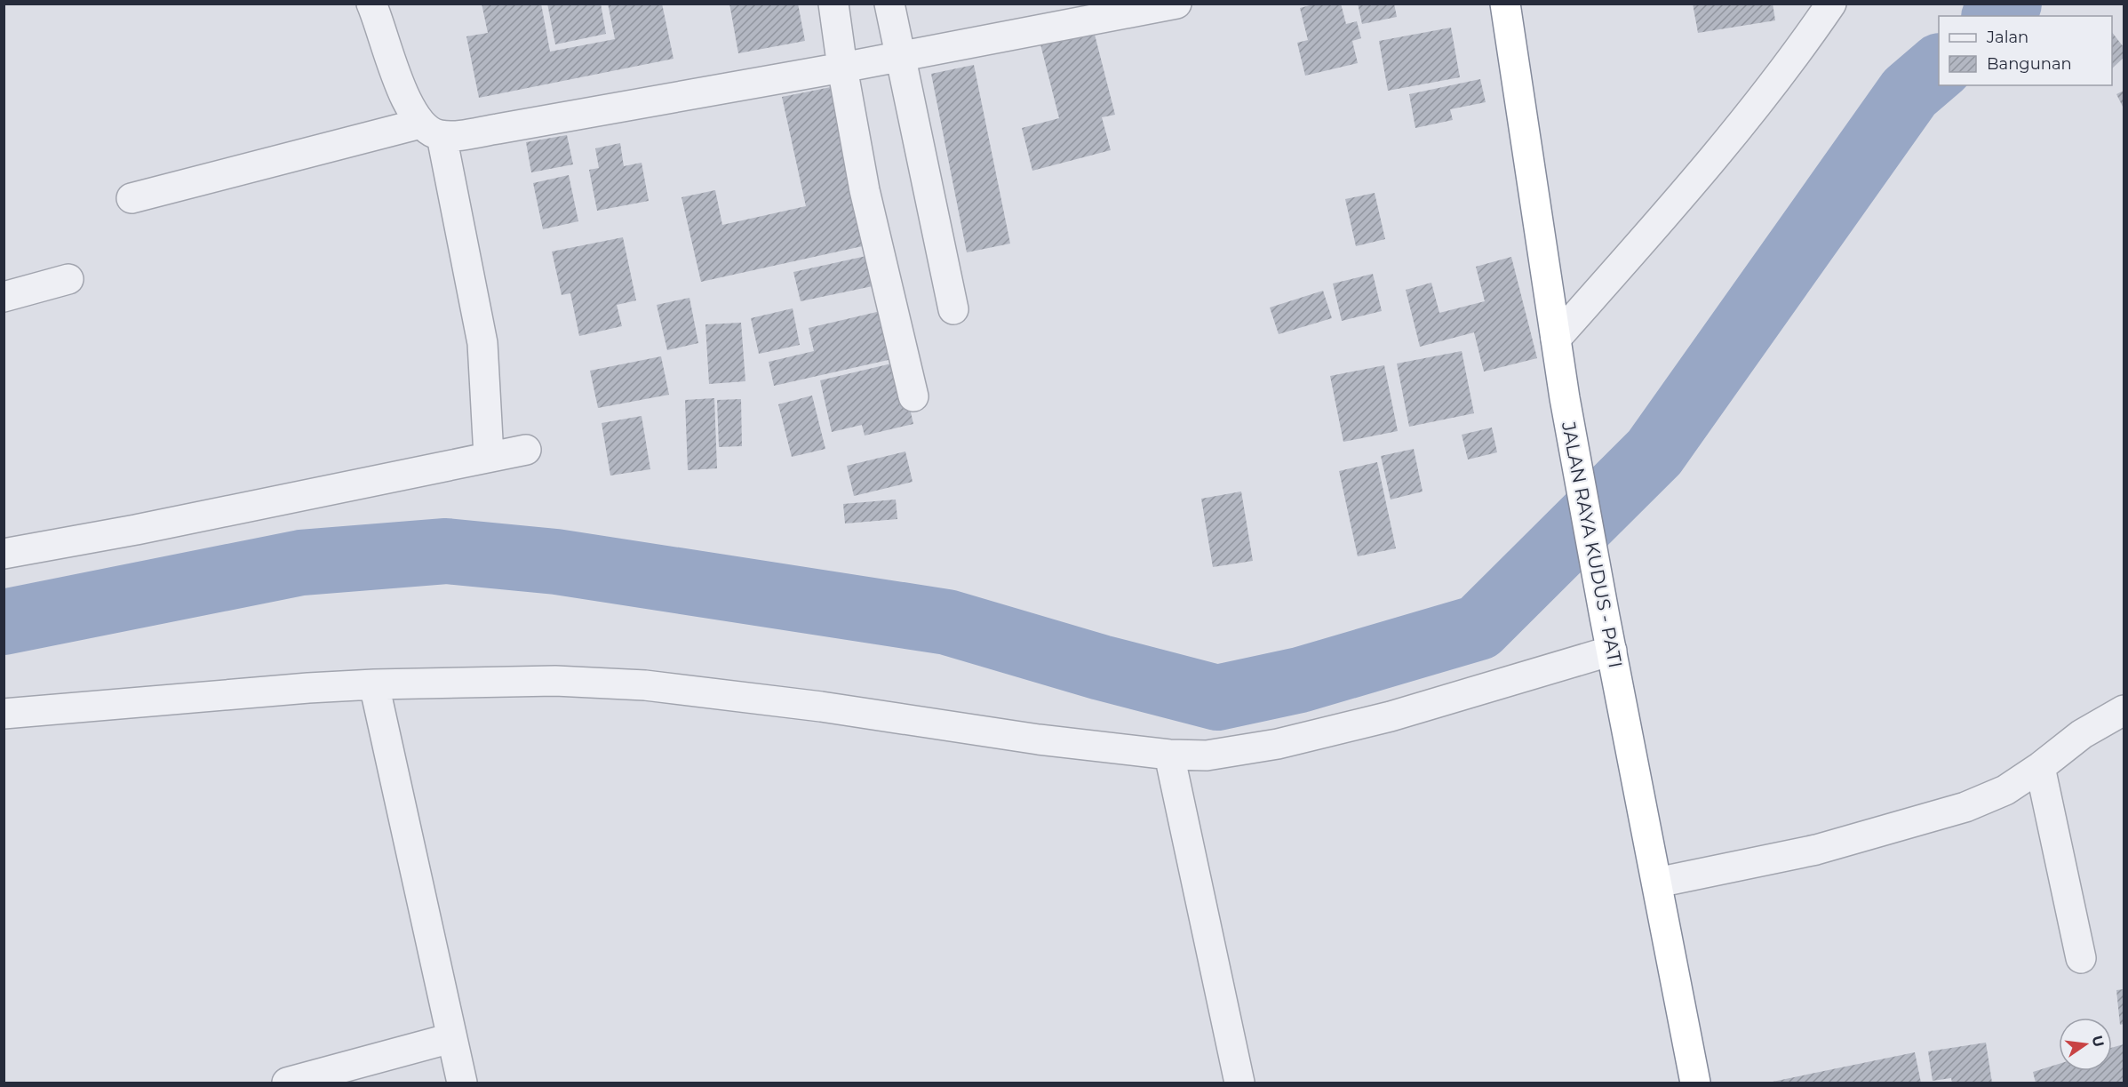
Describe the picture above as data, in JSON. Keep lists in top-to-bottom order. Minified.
{"streets":{"highway":["JALAN RAYA KUDUS - PATI"]},"legend":["Jalan","Bangunan"],"north":"right"}
